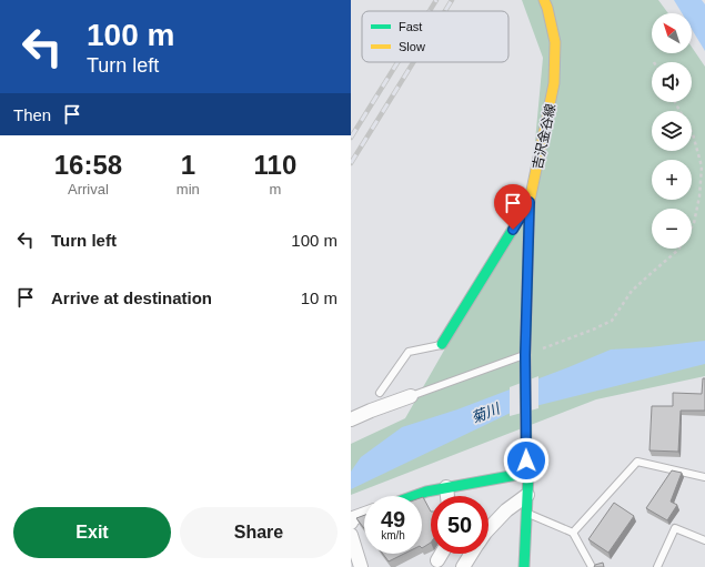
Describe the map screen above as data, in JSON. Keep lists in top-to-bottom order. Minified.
{"streets":{"main road":["吉沢金谷線"]},"water":["菊川"],"legend":["Fast","Slow"],"north":"top left","page":{"turn":["100 m","Turn left"],"map_buttons":["+","−"],"then":"Then","eta":["16:58","Arrival","1","min","110","m"],"list":[{"name":"Turn left","value":"100 m"},{"name":"Arrive at destination","value":"10 m"}],"speed":"49 km/h","limit":"50","buttons":["Exit","Share"]}}
